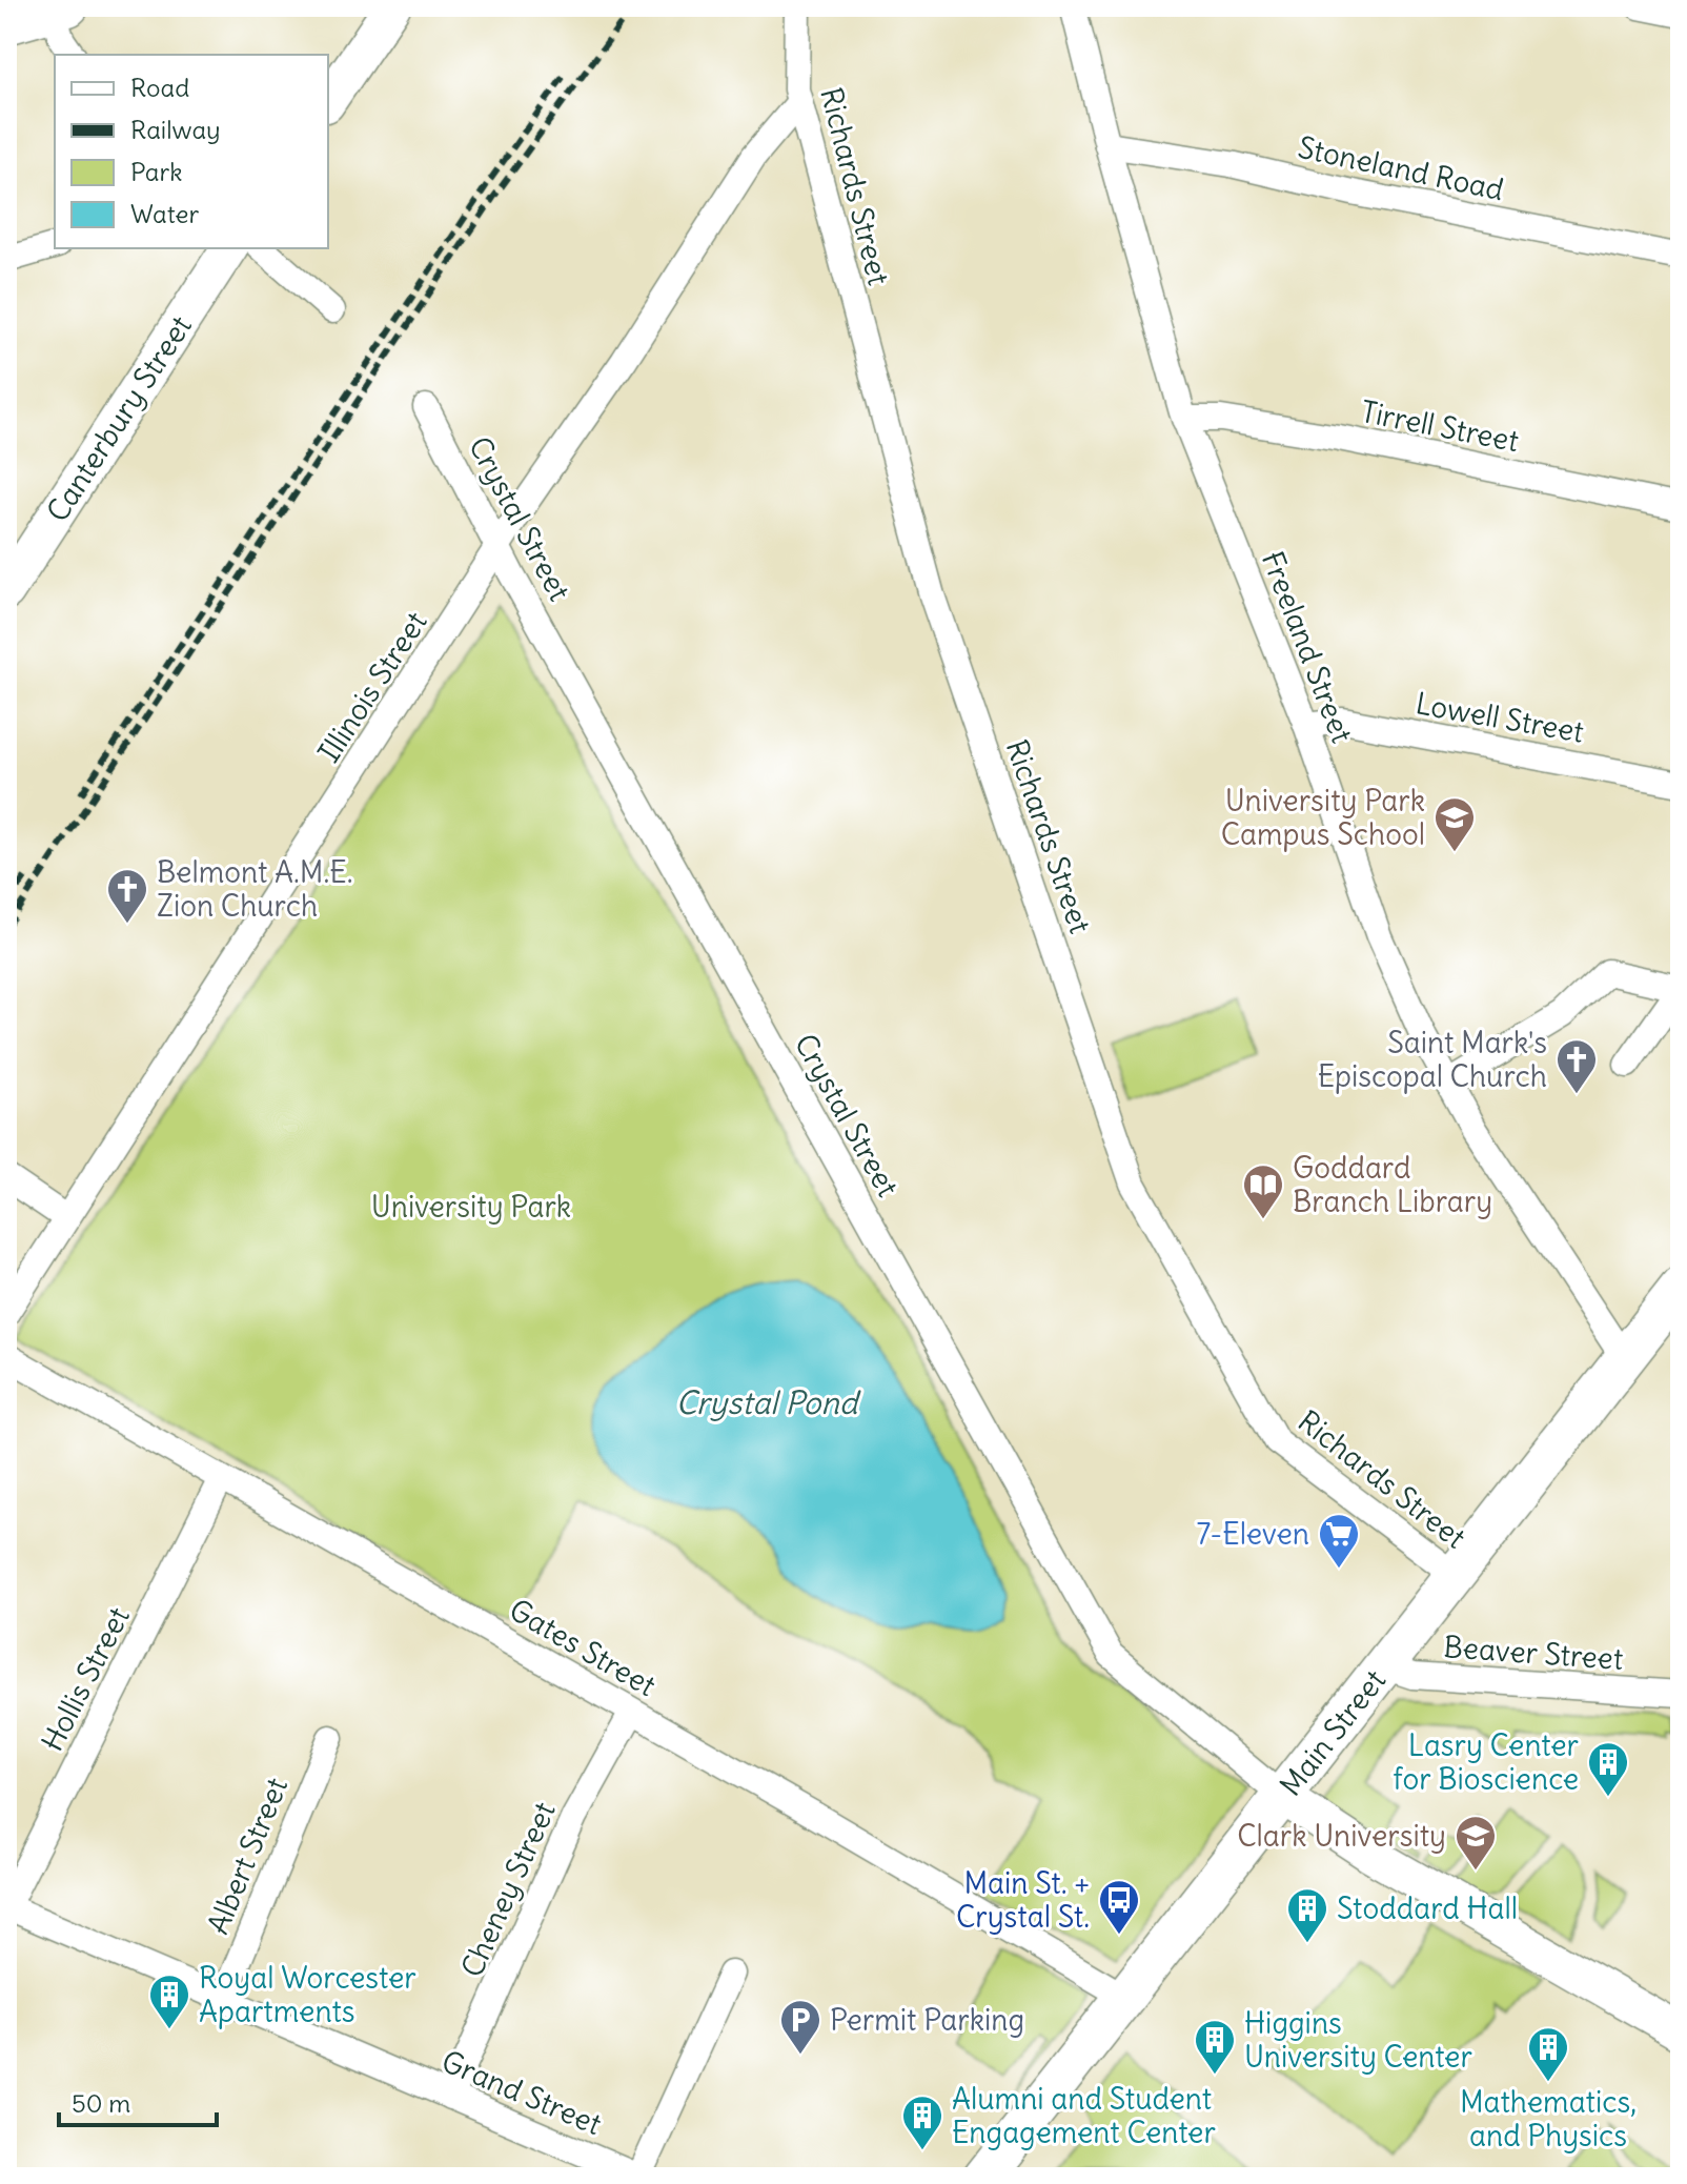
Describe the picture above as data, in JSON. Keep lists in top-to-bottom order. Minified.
{"streets":{"main road":["Main Street"],"street":["Stoneland Road","Richards Street","Canterbury Street","Tirrell Street","Crystal Street","Freeland Street","Illinois Street","Lowell Street","Gates Street","Beaver Street","Hollis Street","Albert Street","Cheney Street","Grand Street"]},"crossings":[["Stoneland Road","Freeland Street"],["Richards Street","Illinois Street"],["Richards Street","Main Street"],["Tirrell Street","Freeland Street"],["Crystal Street","Illinois Street"],["Crystal Street","Main Street"],["Freeland Street","Lowell Street"],["Freeland Street","Main Street"],["Gates Street","Hollis Street"],["Gates Street","Main Street"],["Gates Street","Cheney Street"],["Beaver Street","Main Street"],["Hollis Street","Grand Street"],["Albert Street","Grand Street"],["Cheney Street","Grand Street"]],"water":["Crystal Pond"],"parks":["University Park"],"places":{"school or university":["University Park Campus School","Clark University"],"church":["Belmont A.M.E. Zion Church","Saint Mark's Episcopal Church"],"library":["Goddard Branch Library"],"supermarket":["7-Eleven"],"building":["Lasry Center for Bioscience","Stoddard Hall","Royal Worcester Apartments","Higgins University Center","Mathematics, and Physics","Alumni and Student Engagement Center"],"bus stop":["Main St. + Crystal St."],"parking":["Permit Parking"]},"legend":["Road","Railway","Park","Water"],"scale_bar":"50 m"}
